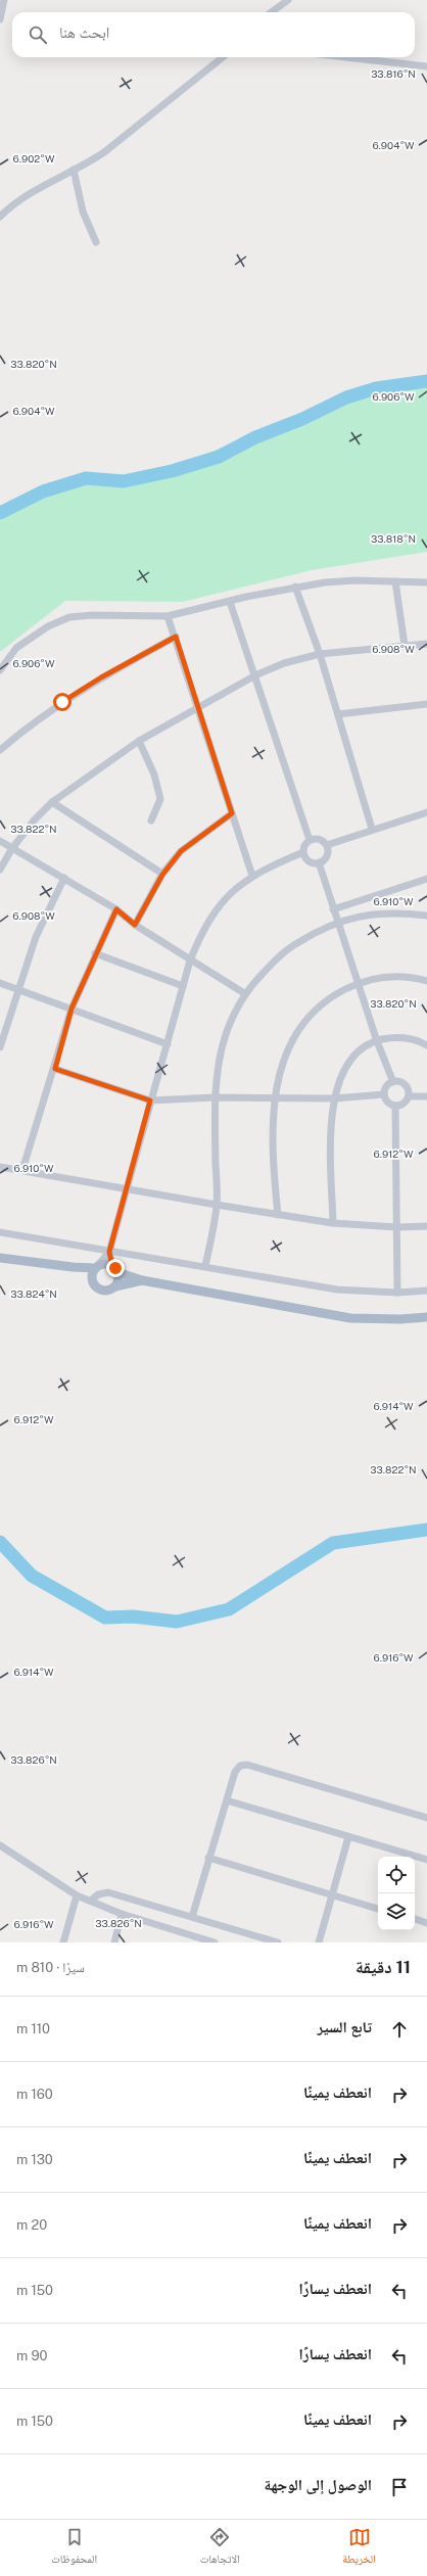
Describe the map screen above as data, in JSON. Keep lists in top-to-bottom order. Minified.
{"page":{"search":"ابحث هنا","heading":["11 دقيقة","سيرًا · 810 m"],"list":[["تابع السير","110 m"],["انعطف يمينًا","160 m"],["انعطف يمينًا","130 m"],["انعطف يمينًا","20 m"],["انعطف يسارًا","150 m"],["انعطف يسارًا","90 m"],["انعطف يمينًا","150 m"],"الوصول إلى الوجهة"],"nav":["الخريطة","الاتجاهات","المحفوظات"]},"coordinates":["33.816°N","6.904°W","6.902°W","33.820°N","6.906°W","33.818°N","6.908°W","33.822°N","6.910°W","6.912°W","33.824°N","6.914°W","6.916°W","33.826°N"]}
